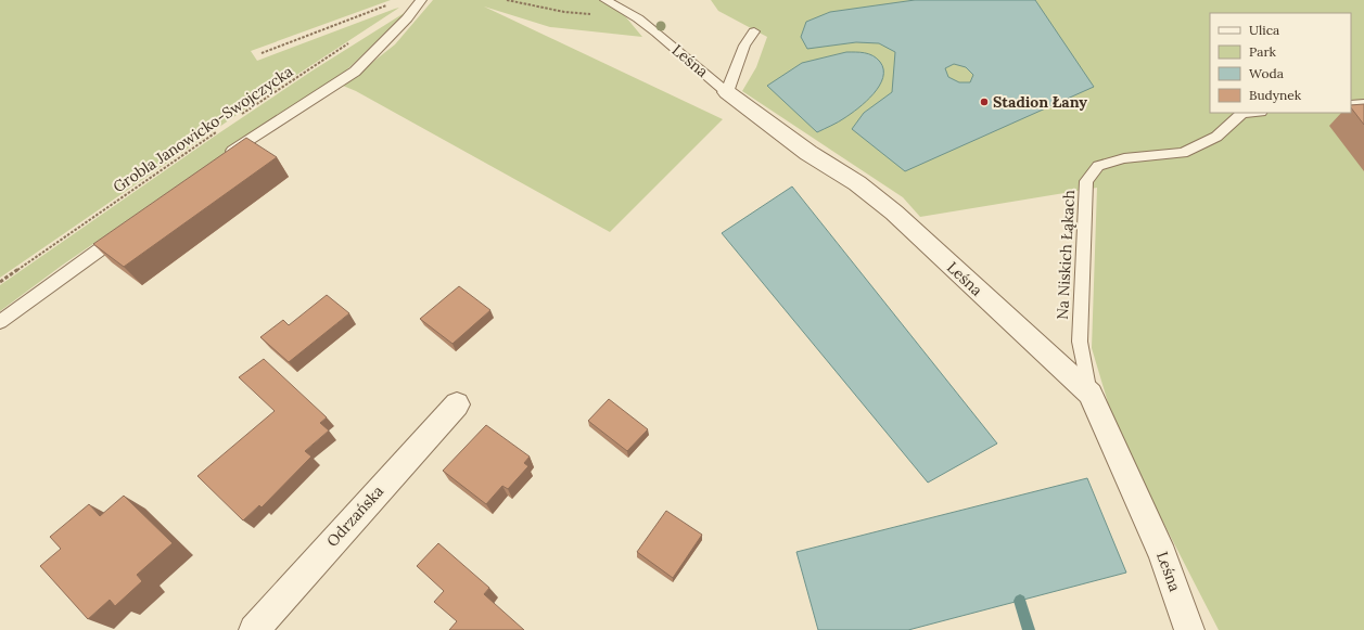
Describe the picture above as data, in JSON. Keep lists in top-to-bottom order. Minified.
{"streets":{"street":["Leśna","Odrzańska"],"lane":["Na Niskich Łąkach"],"path":["Grobla Janowicko-Swojczycka"]},"crossings":[["Leśna","Na Niskich Łąkach"]],"places":["Stadion Łany"],"legend":["Ulica","Park","Woda","Budynek"]}
